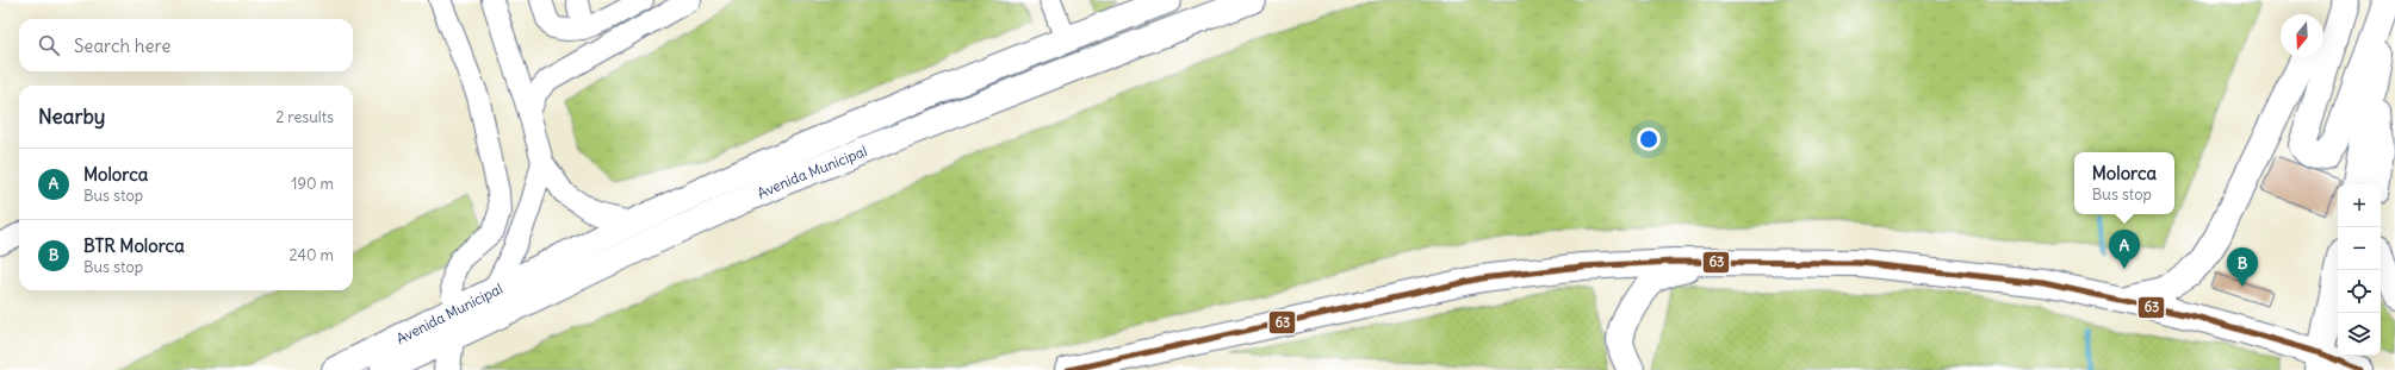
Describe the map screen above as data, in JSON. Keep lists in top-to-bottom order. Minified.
{"streets":{"main road":["Avenida Municipal"]},"lines":["transit line 63"],"north":"bottom","page":{"search":"Search here","heading":["Nearby","2 results"],"list":[{"mark":"A","name":"Molorca","note":"Bus stop","value":"190 m"},{"mark":"B","name":"BTR Molorca","note":"Bus stop","value":"240 m"}],"popup":["Molorca","Bus stop"],"map_buttons":["+","−"],"pins":["A","B"]}}
